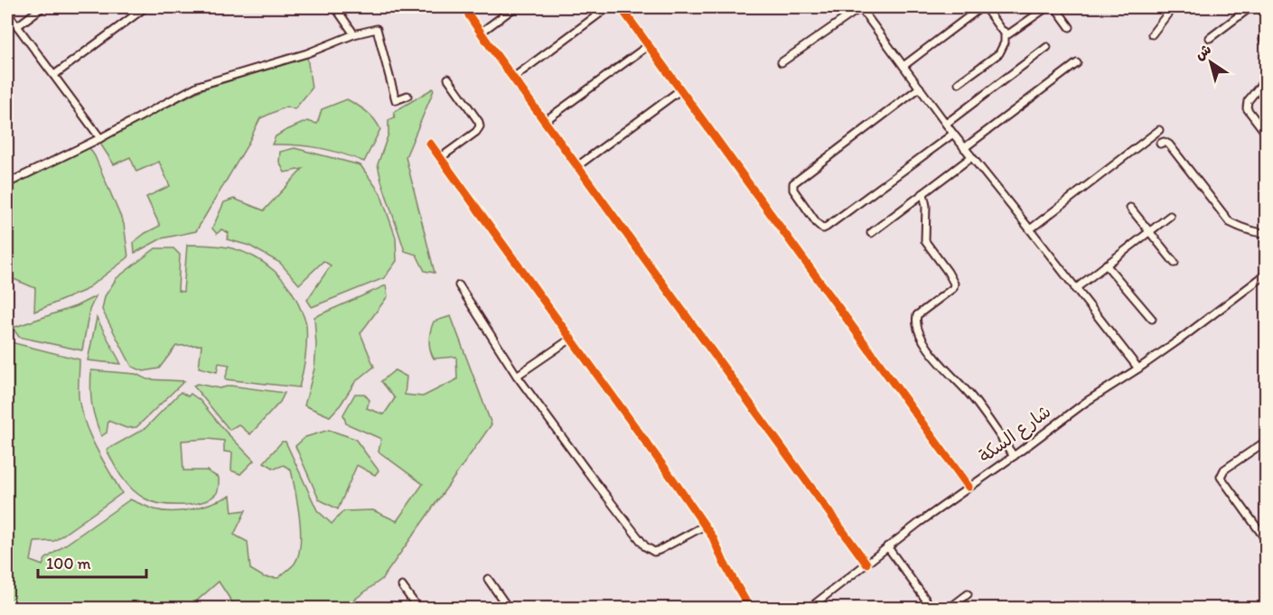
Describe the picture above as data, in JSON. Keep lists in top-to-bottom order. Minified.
{"streets":{"street":["شارع السكة"]},"scale_bar":"100 m","north":"top left"}
